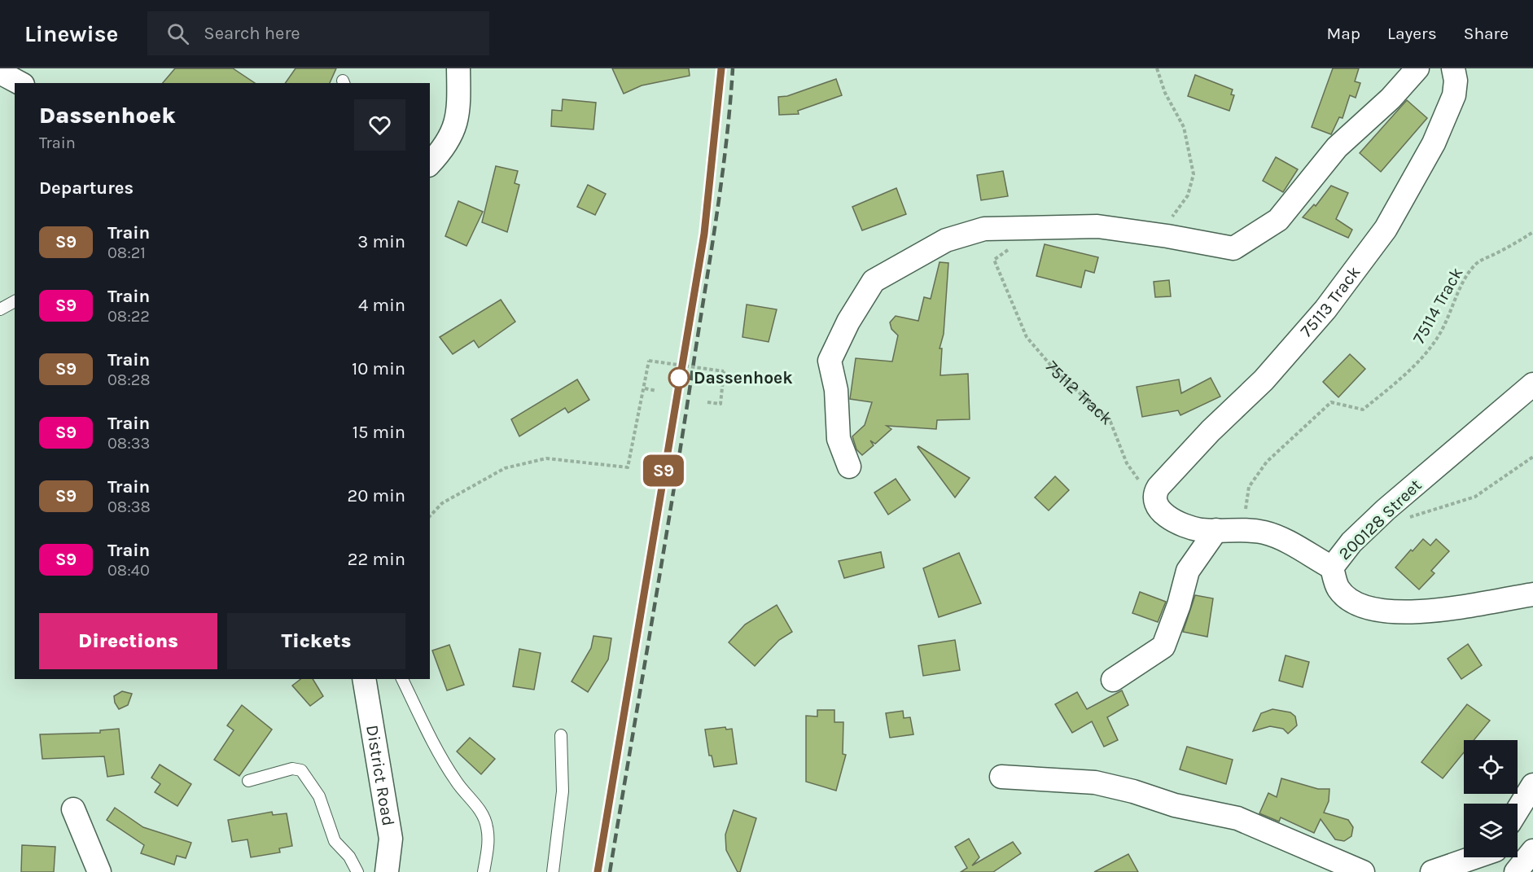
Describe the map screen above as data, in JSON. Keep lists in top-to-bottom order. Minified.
{"streets":{"street":["75113 Track","200128 Street","District Road"],"path":["75114 Track","75112 Track"]},"crossings":[["75113 Track","75112 Track"]],"places":["Dassenhoek"],"page":{"header":"Linewise","search":"Search here","nav":["Map","Layers","Share"],"on_map":"S9","heading":[["Dassenhoek","Train"],"Departures"],"list":[{"mark":"S9","name":"Train","note":"08:21","value":"3 min"},{"mark":"S9","name":"Train","note":"08:22","value":"4 min"},{"mark":"S9","name":"Train","note":"08:28","value":"10 min"},{"mark":"S9","name":"Train","note":"08:33","value":"15 min"},{"mark":"S9","name":"Train","note":"08:38","value":"20 min"},{"mark":"S9","name":"Train","note":"08:40","value":"22 min"}],"buttons":["Directions","Tickets"]}}
